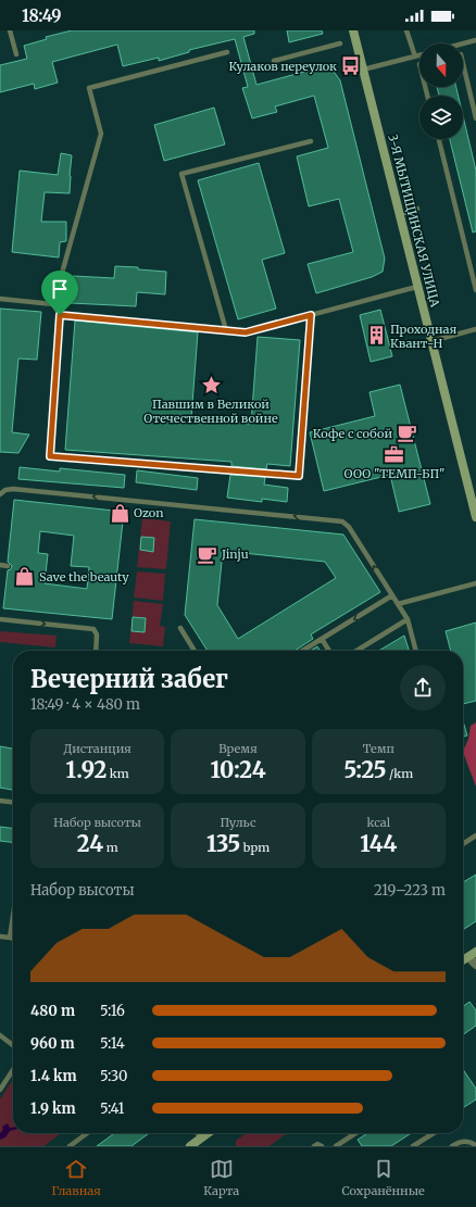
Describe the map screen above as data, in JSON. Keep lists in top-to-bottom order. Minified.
{"streets":{"street":["3-Я МЫТИЩИНСКАЯ УЛИЦА"]},"places":{"bus stop":["Кулаков переулок"],"building":["Проходная Квант-Н"],"place":["Павшим в Великой Отечественной войне"],"cafe":["Кофе с собой","Jinju"],"office":["ООО \"ТЕМП-БП\""],"shop":["Ozon","Save the beauty"]},"north":"bottom","page":{"status":"18:49","heading":["Вечерний забег","18:49 · 4 × 480 m"],"stats":[["Дистанция","1.92 km"],["Время","10:24"],["Темп","5:25 /km"],["Набор высоты","24 m"],["Пульс","135 bpm"],["kcal","144"]],"chart":["Набор высоты","219–223 m"],"list":[{"name":"480 m","note":"5:16"},{"name":"960 m","note":"5:14"},{"name":"1.4 km","note":"5:30"},{"name":"1.9 km","note":"5:41"}],"tabs":["Главная","Карта","Сохранённые"]}}
